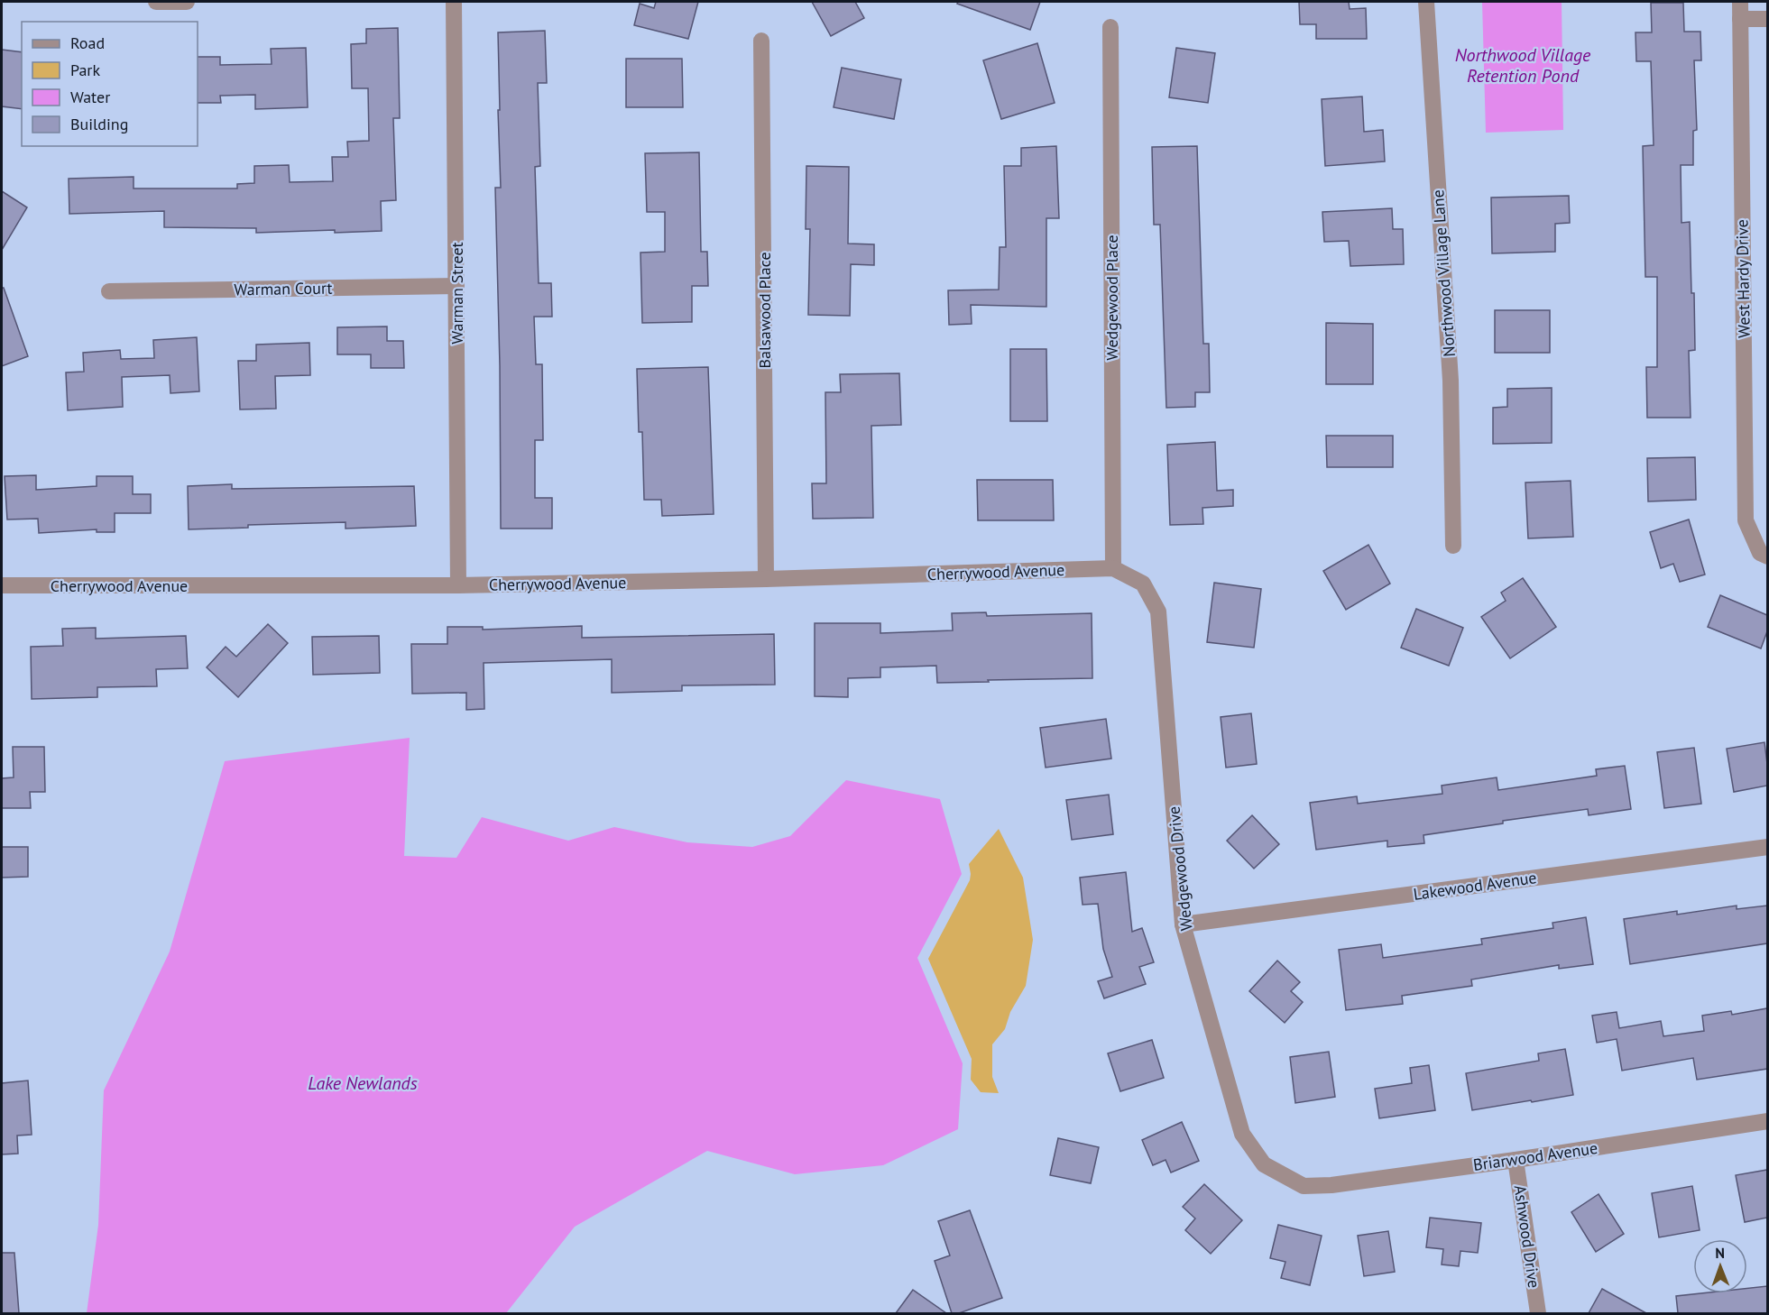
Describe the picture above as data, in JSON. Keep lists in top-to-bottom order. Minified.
{"streets":{"street":["Northwood Village Lane","West Hardy Drive","Warman Court","Warman Street","Wedgewood Place","Balsawood Place","Cherrywood Avenue","Wedgewood Drive","Lakewood Avenue","Briarwood Avenue","Ashwood Drive"]},"crossings":[["Warman Court","Warman Street"],["Warman Street","Cherrywood Avenue"],["Wedgewood Place","Cherrywood Avenue"],["Wedgewood Place","Wedgewood Drive"],["Balsawood Place","Cherrywood Avenue"],["Cherrywood Avenue","Wedgewood Drive"],["Wedgewood Drive","Lakewood Avenue"],["Wedgewood Drive","Briarwood Avenue"],["Briarwood Avenue","Ashwood Drive"]],"water":["Northwood Village Retention Pond","Lake Newlands"],"legend":["Road","Park","Water","Building"],"north":"top"}
